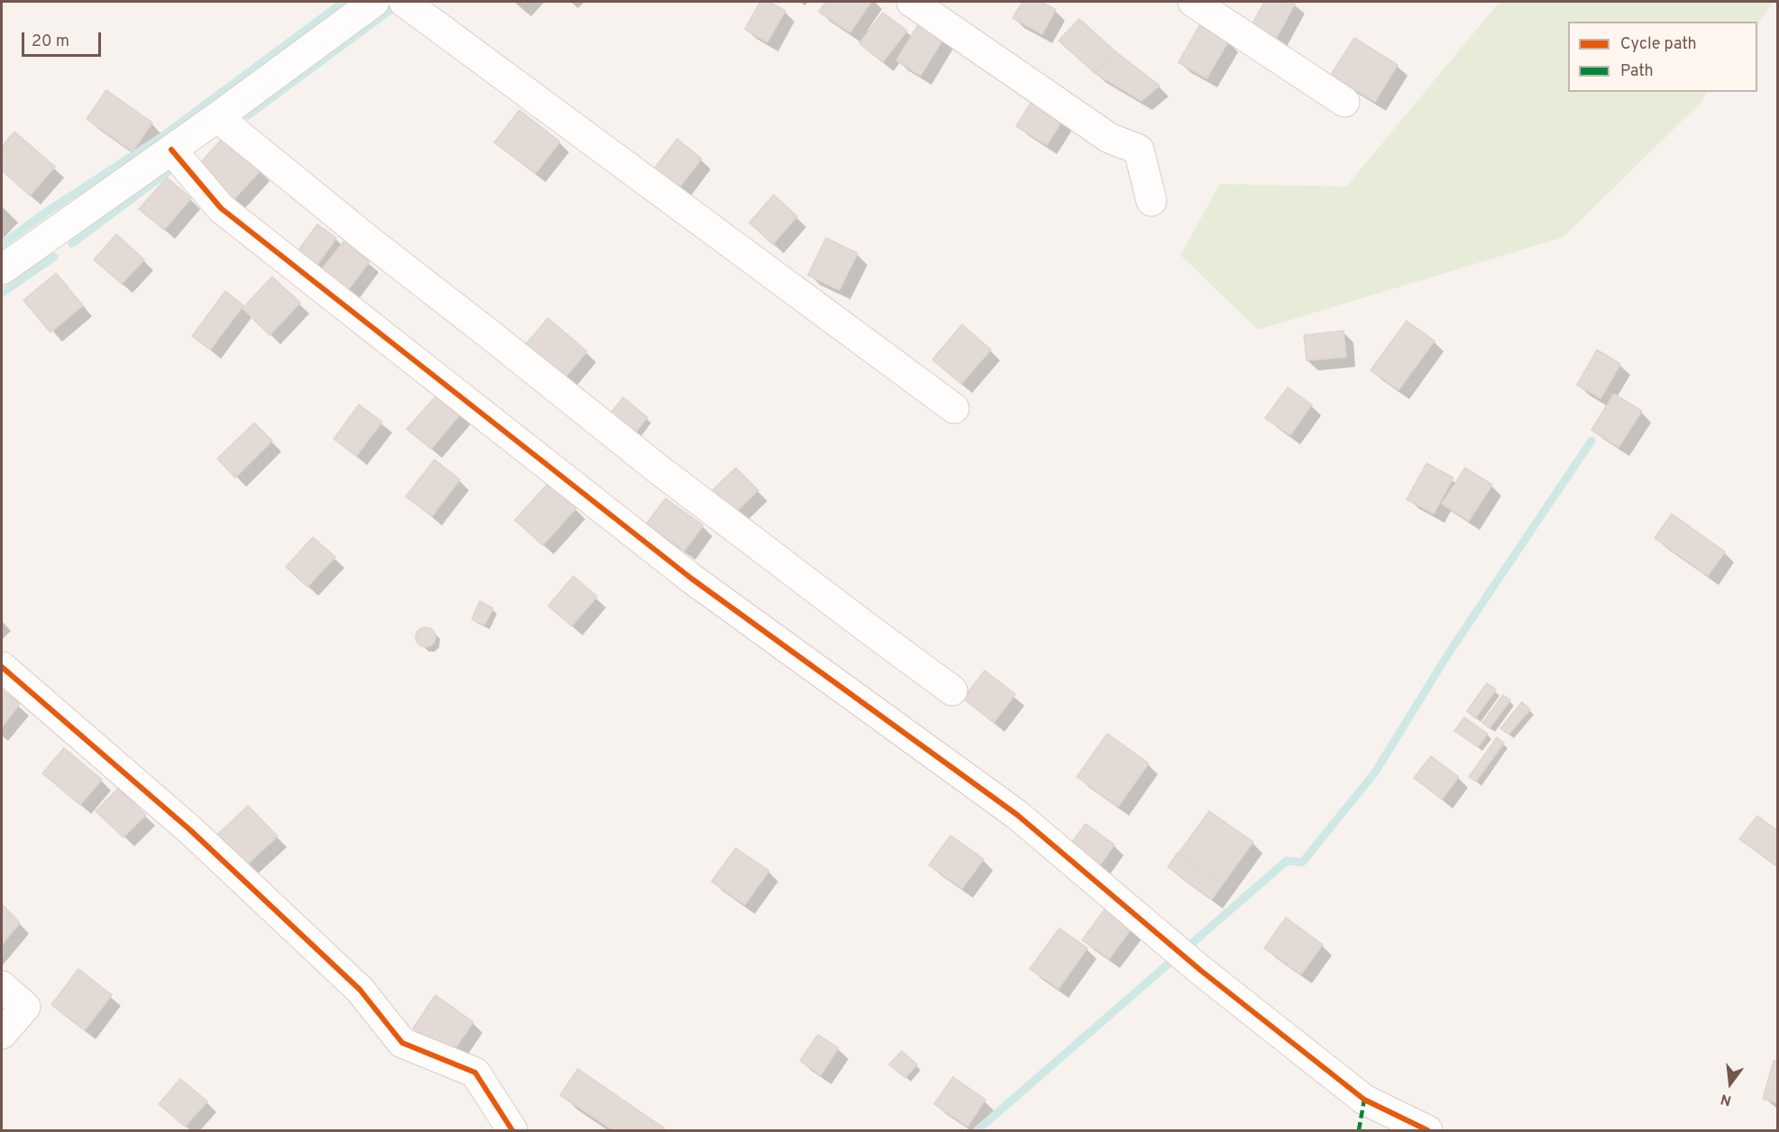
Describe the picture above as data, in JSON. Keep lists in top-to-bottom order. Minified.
{"legend":["Cycle path","Path"],"scale_bar":"20 m","north":"bottom"}
